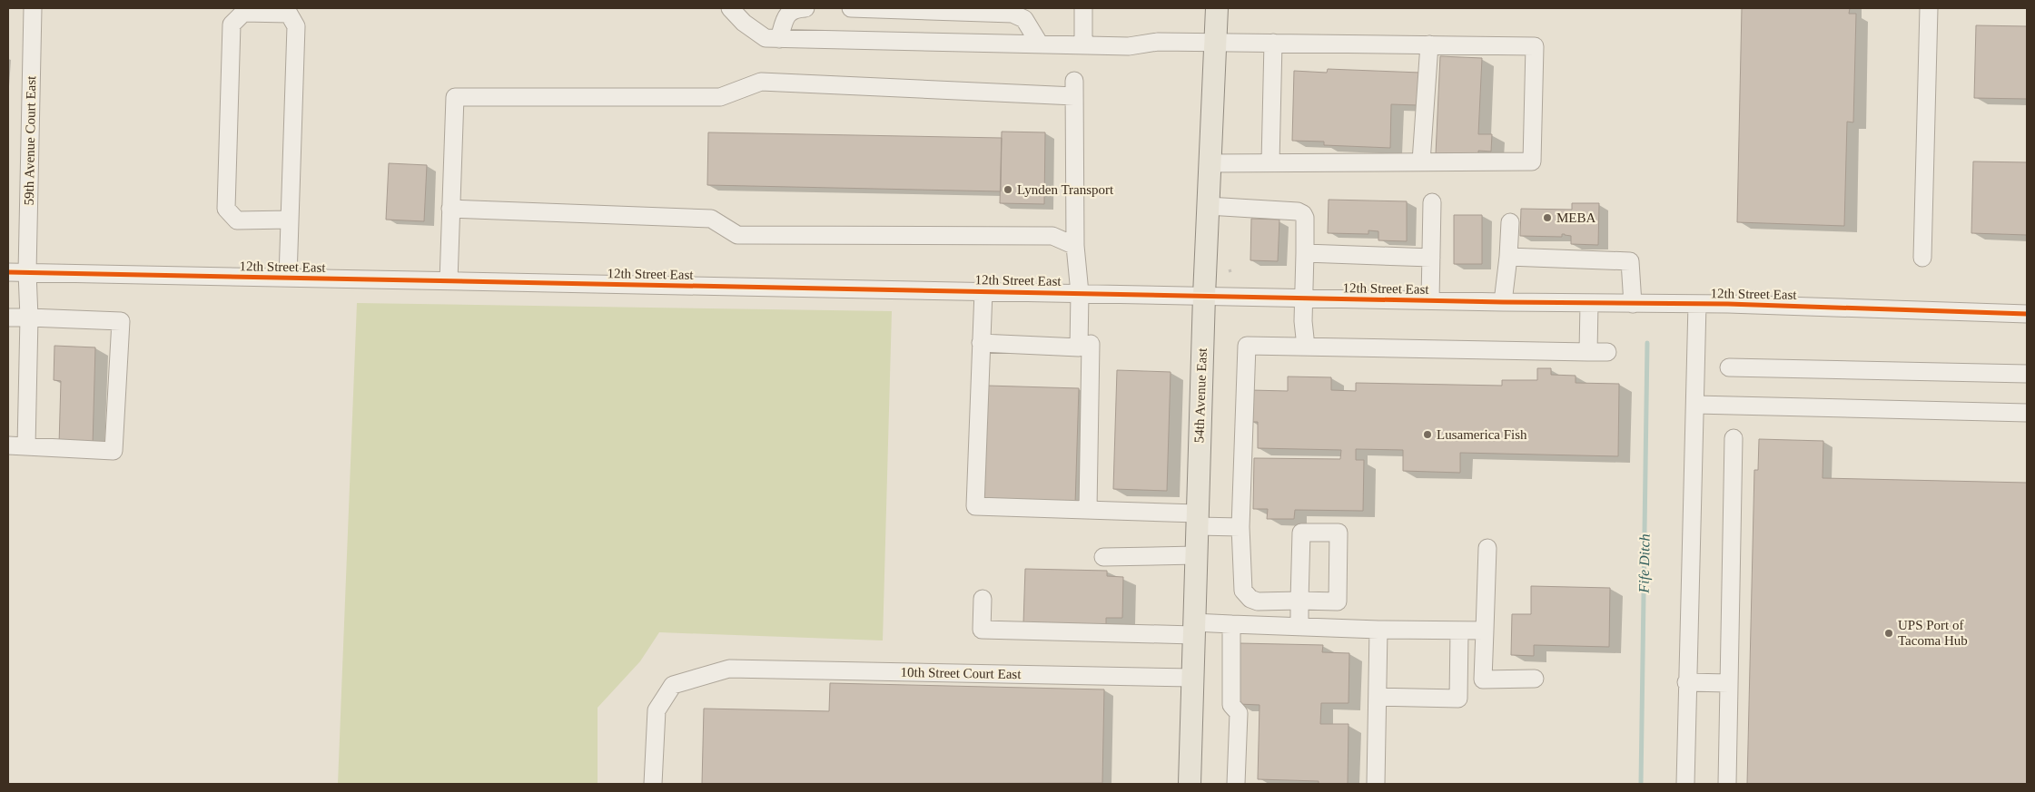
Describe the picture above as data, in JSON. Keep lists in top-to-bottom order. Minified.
{"streets":{"main road":["54th Avenue East"],"street":["59th Avenue Court East","12th Street East","10th Street Court East"]},"crossings":[["59th Avenue Court East","12th Street East"],["12th Street East","54th Avenue East"],["54th Avenue East","10th Street Court East"]],"water":["Fife Ditch"],"places":["Lynden Transport","MEBA","Lusamerica Fish","UPS Port of Tacoma Hub"]}
